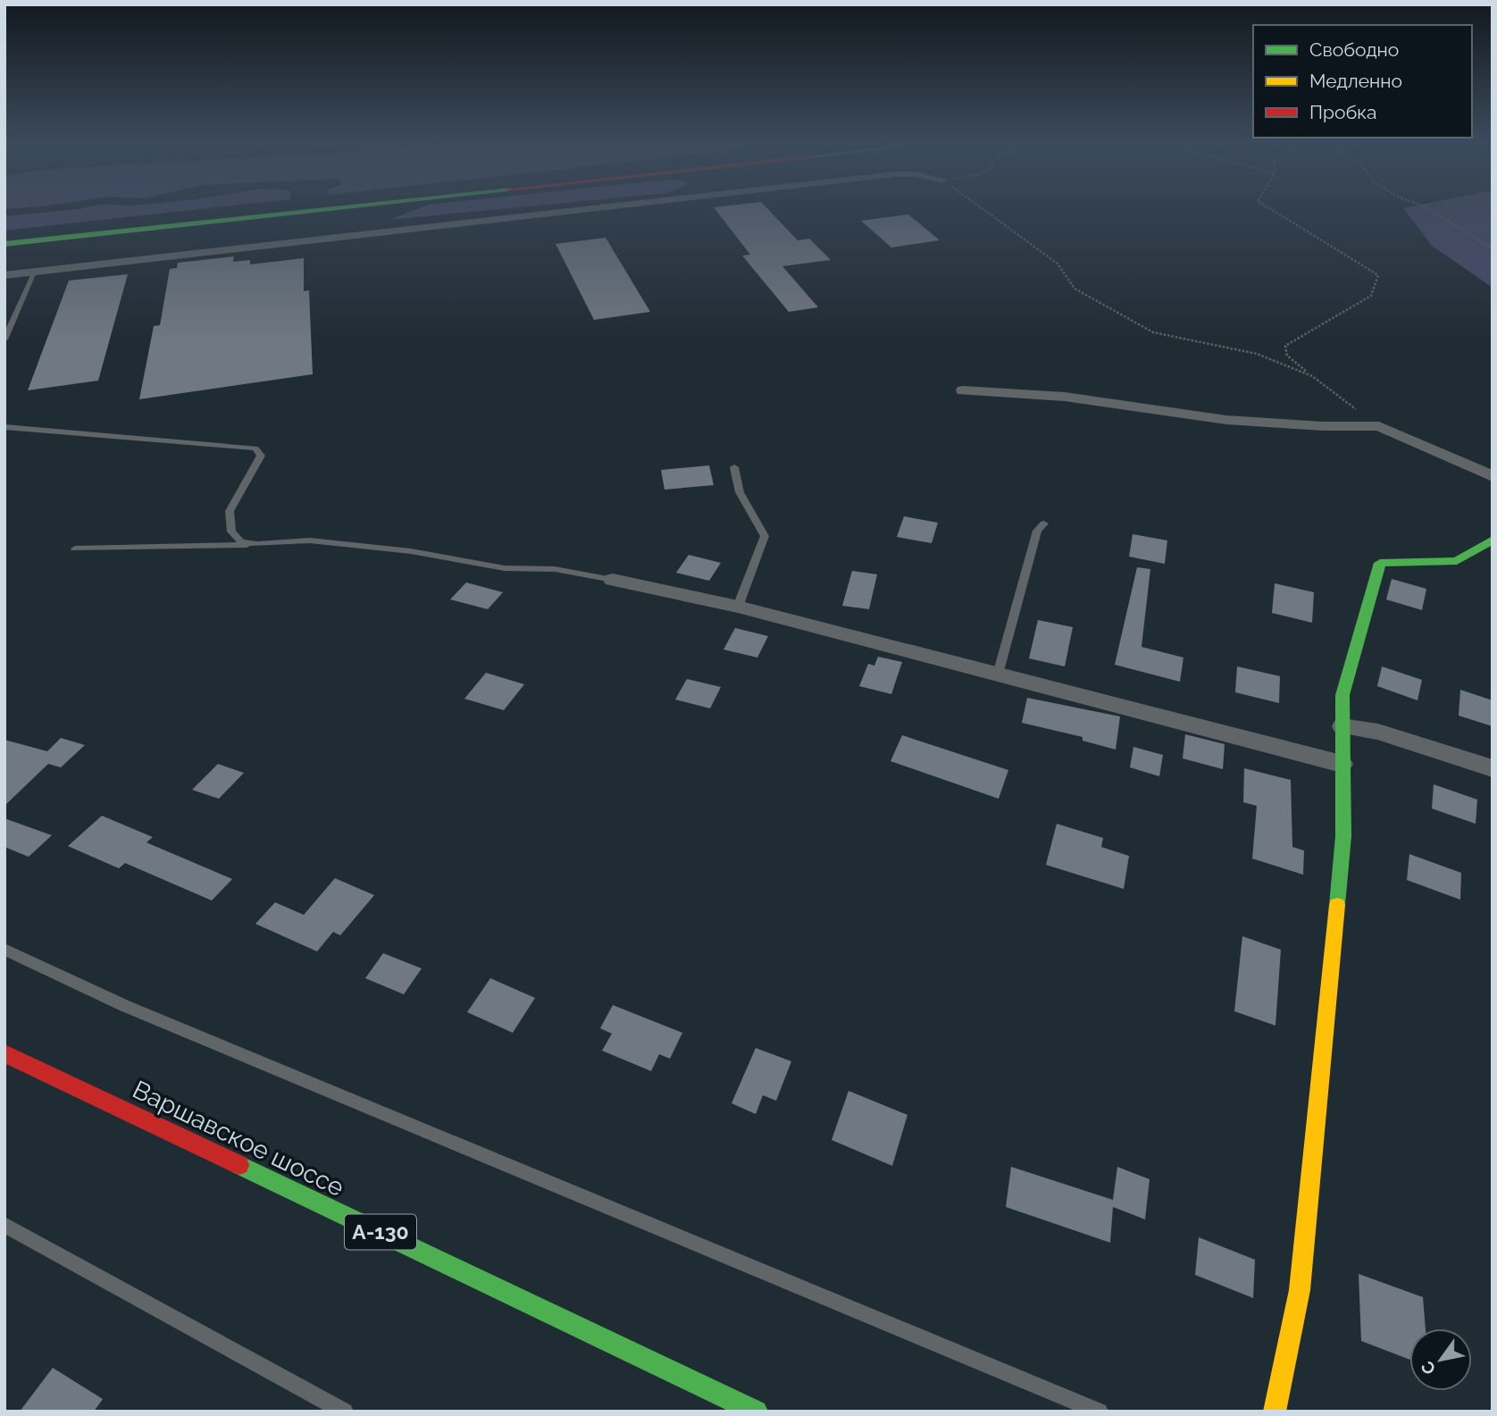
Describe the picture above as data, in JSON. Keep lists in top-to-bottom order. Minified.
{"streets":{"main road":["Варшавское шоссе","А-130"]},"legend":["Свободно","Медленно","Пробка"],"north":"bottom left"}
